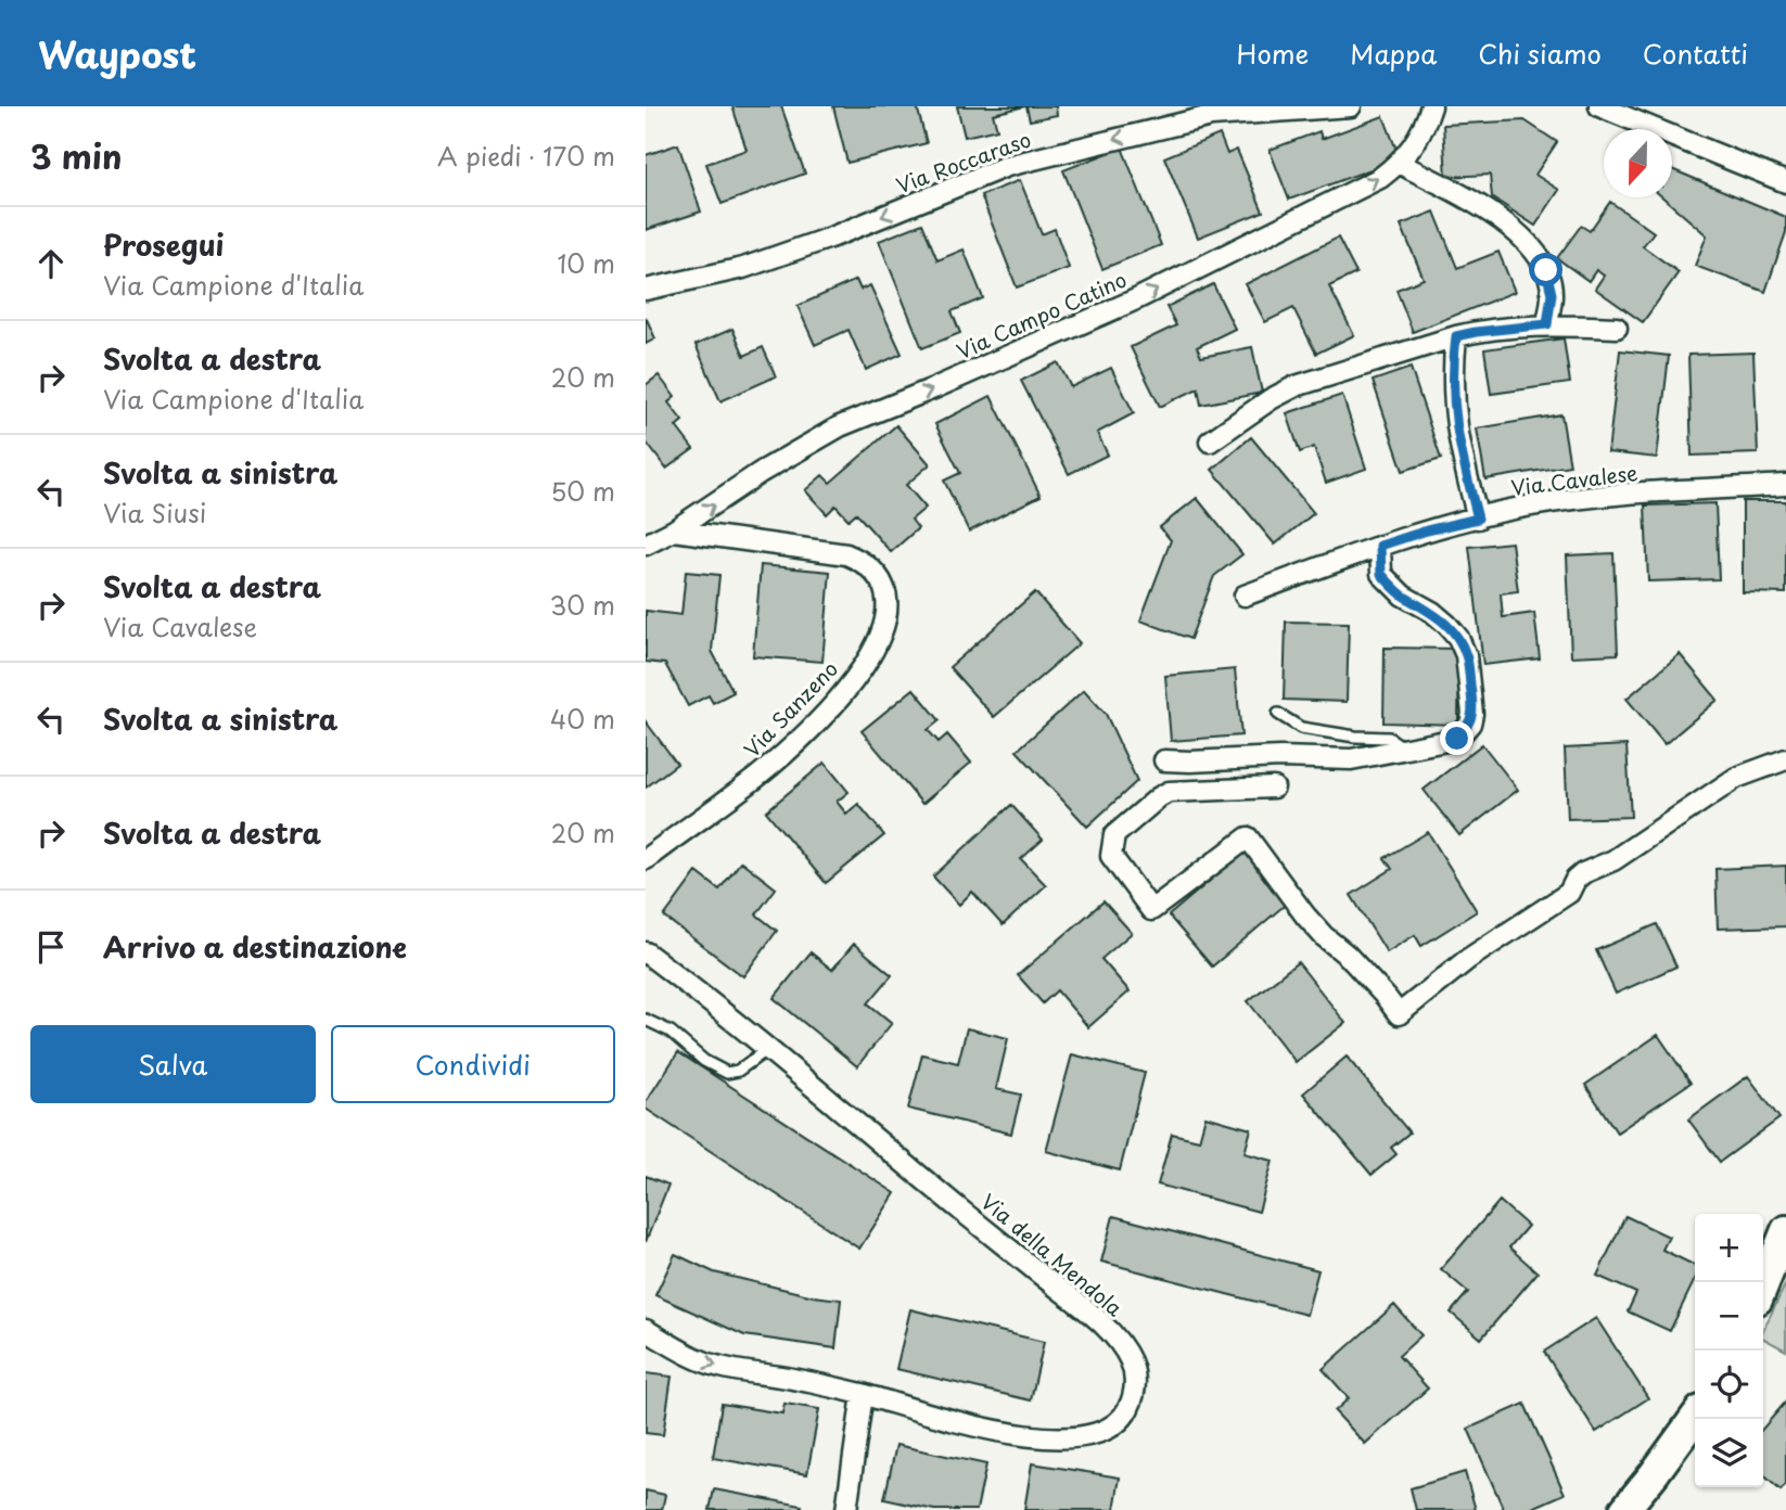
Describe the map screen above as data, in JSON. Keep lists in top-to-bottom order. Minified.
{"streets":{"street":["Via Roccaraso","Via Campo Catino","Via Cavalese","Via Sanzeno","Via della Mendola"]},"crossings":[["Via Campo Catino","Via Sanzeno"]],"one_way":["Via Roccaraso","Via Campo Catino"],"north":"bottom","page":{"header":"Waypost","nav":["Home","Mappa","Chi siamo","Contatti"],"heading":["3 min","A piedi · 170 m"],"list":[["Prosegui","Via Campione d'Italia","10 m"],["Svolta a destra","Via Campione d'Italia","20 m"],["Svolta a sinistra","Via Siusi","50 m"],["Svolta a destra","Via Cavalese","30 m"],["Svolta a sinistra","40 m"],["Svolta a destra","20 m"],"Arrivo a destinazione"],"buttons":["Salva","Condividi"],"map_buttons":["+","−"]}}
